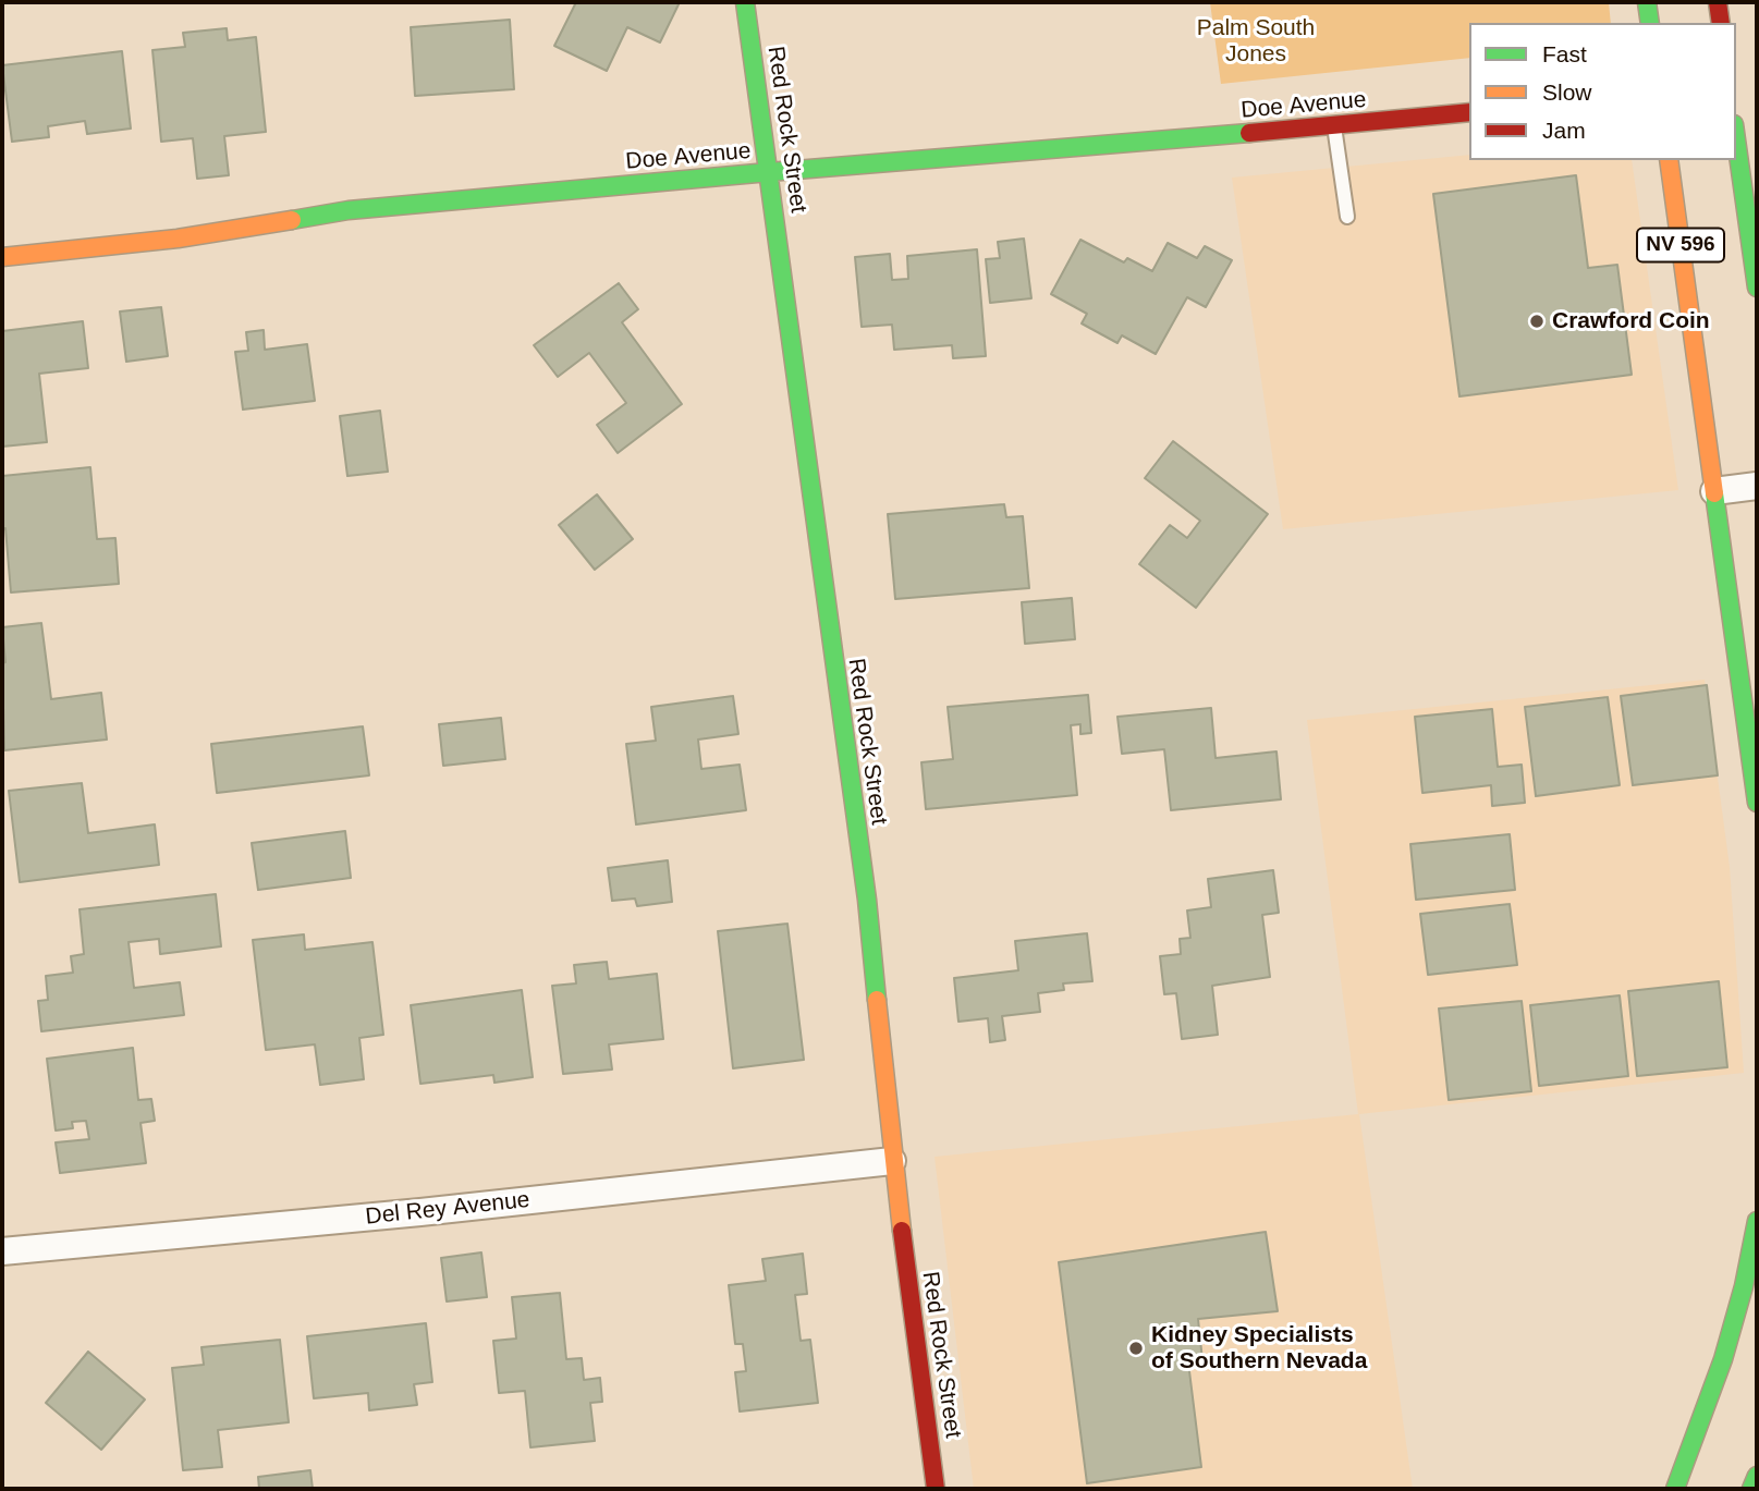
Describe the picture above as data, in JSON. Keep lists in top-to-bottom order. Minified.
{"streets":{"street":["Doe Avenue","Red Rock Street","NV 596","Del Rey Avenue"]},"crossings":[["Doe Avenue","Red Rock Street"],["Red Rock Street","Del Rey Avenue"]],"parks":["Palm South Jones"],"places":["Crawford Coin","Kidney Specialists of Southern Nevada"],"legend":["Fast","Slow","Jam"]}
